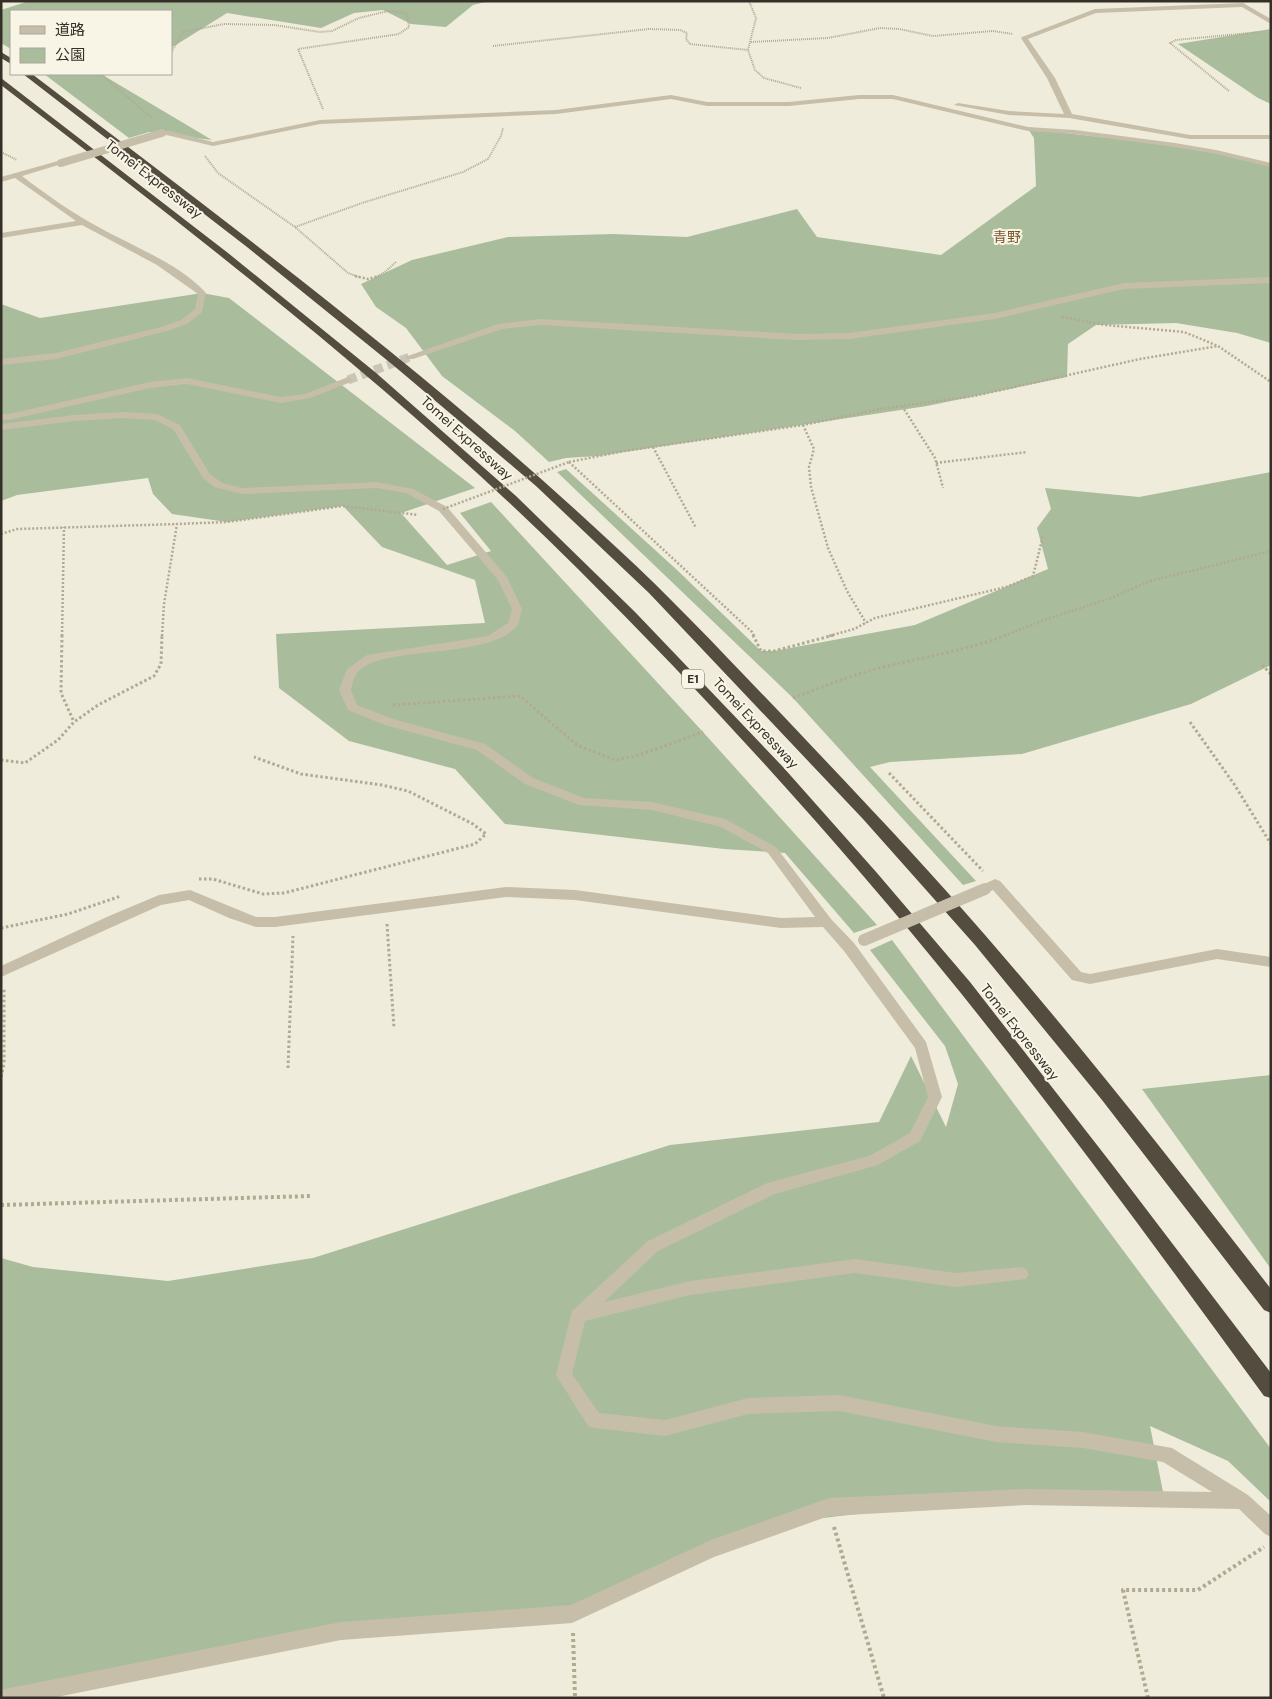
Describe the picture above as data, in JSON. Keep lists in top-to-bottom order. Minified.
{"streets":{"highway":["Tomei Expressway","E1"]},"districts":["青野"],"legend":["道路","公園"]}
